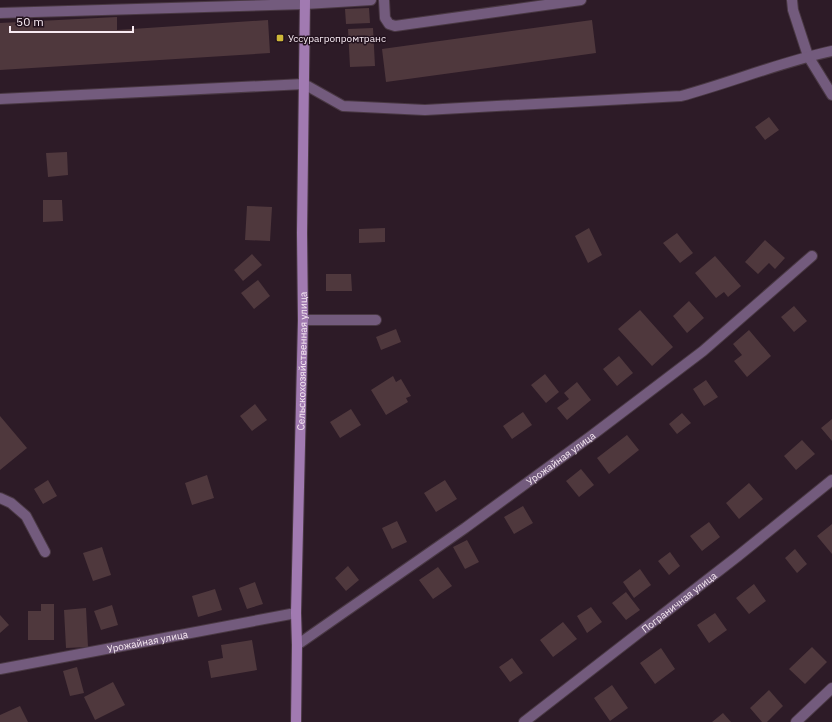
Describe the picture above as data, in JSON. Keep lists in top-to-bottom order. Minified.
{"streets":{"main road":["Сельскохозяйственная улица"],"lane":["Урожайная улица","Пограничная улица"]},"crossings":[["Сельскохозяйственная улица","Урожайная улица"]],"places":{"transit":["Уссурагропромтранс"]},"scale_bar":"50 m"}
